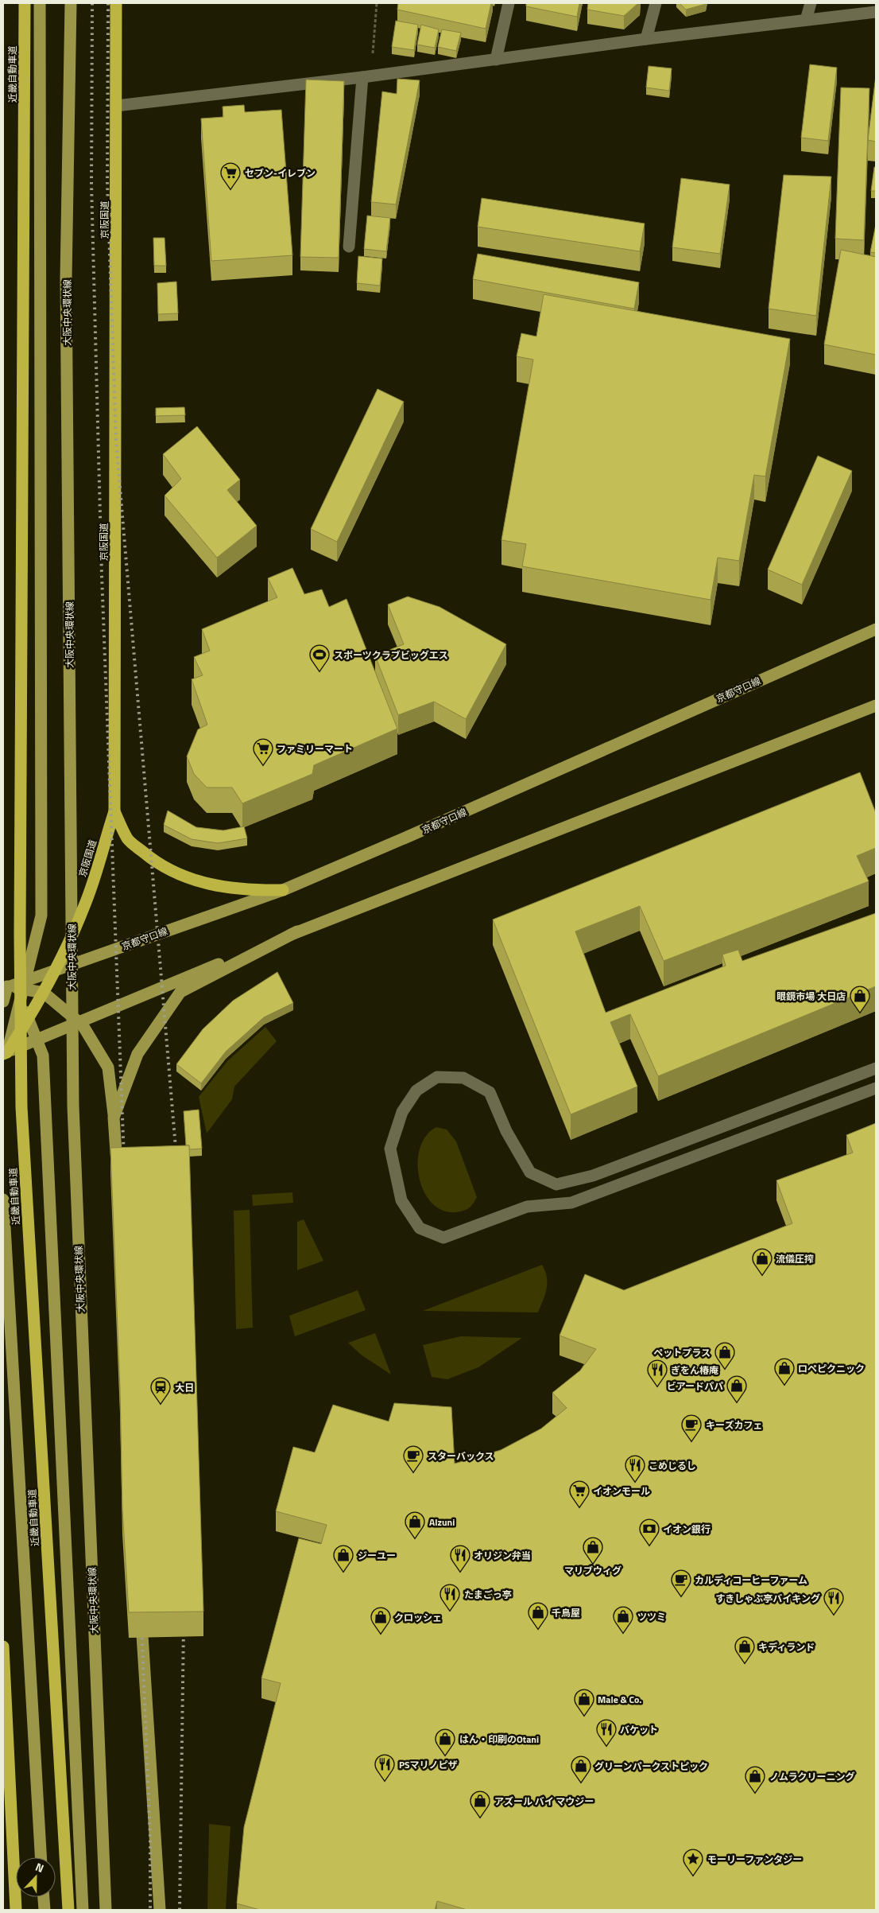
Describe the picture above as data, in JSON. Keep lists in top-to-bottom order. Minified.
{"streets":{"highway":["近畿自動車道","京阪国道"],"main road":["大阪中央環状線","京都守口線"]},"crossings":[["京阪国道","京都守口線"]],"places":{"supermarket":["セブン-イレブン","ファミリーマート","イオンモール"],"sports":["スポーツクラブビッグエス"],"shop":["眼鏡市場 大日店","流儀圧搾","ペットプラス","ロペピクニック","ビアードパパ","Alzuni","マリブウィグ","ジーユー","千鳥屋","ツツミ","クロッシェ","キディランド","Male & Co.","はん・印刷のOtani","グリーンパークストピック","ノムラクリーニング","アズール バイ マウジー"],"restaurant":["ぎをん椿庵","こめじるし","オリジン弁当","たまごっ亭","すきしゃぶ亭バイキング","バケット","PSマリノピザ"],"station":["大日"],"cafe":["キーズカフェ","スターバックス","カルディコーヒーファーム"],"bank":["イオン銀行"],"place":["モーリーファンタジー"]},"north":"top"}
